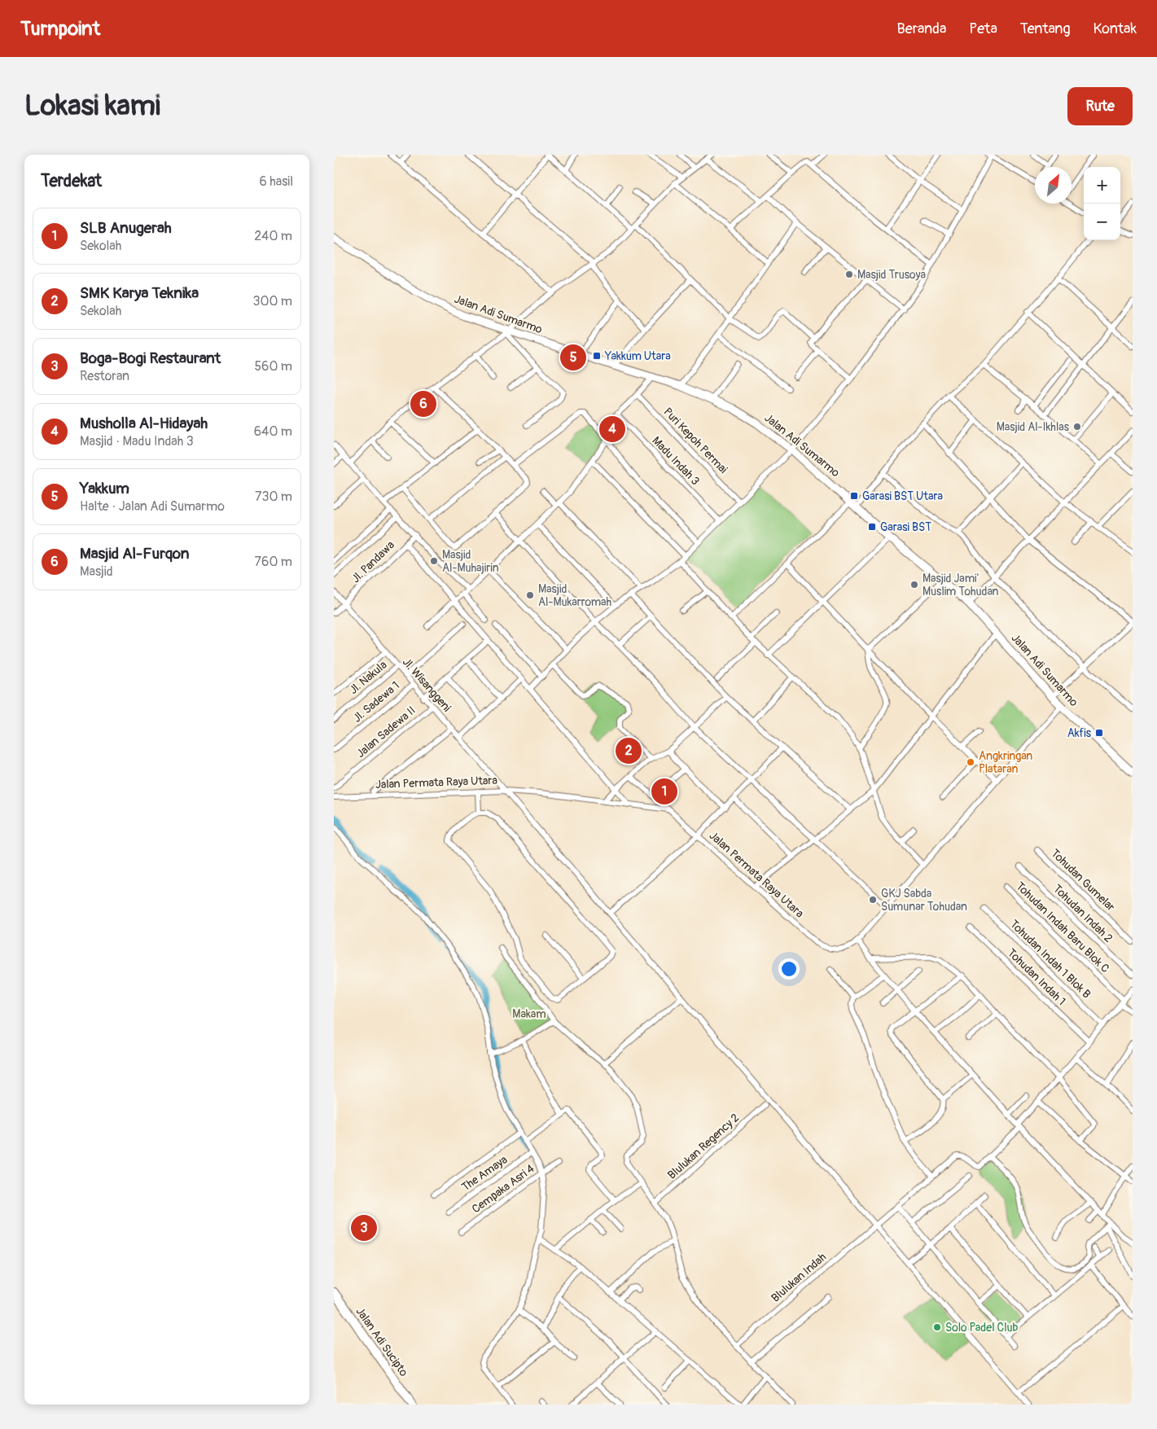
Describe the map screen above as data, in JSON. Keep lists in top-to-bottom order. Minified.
{"streets":{"highway":["Jalan Adi Sucipto"],"main road":["Jalan Adi Sumarmo"],"street":["Puri Kepoh Permai","Madu Indah 3","Jl. Pandawa","Jl. Nakula","Jl. Wisanggeni","Jl. Sadewa 1","Jalan Sadewa II","Jalan Permata Raya Utara","Tohudan Gumelar","Tohudan Indah 2","Tohudan Indah Baru Blok C","Tohudan Indah 1 Blok B","Tohudan Indah 1","Blulukan Regency 2","The Amaya","Cempaka Asri 4","Blulukan Indah"]},"crossings":[["Jalan Adi Sumarmo","Jalan Permata Raya Utara"],["Jl. Pandawa","Jl. Wisanggeni"],["Jl. Nakula","Jl. Wisanggeni"],["Jl. Wisanggeni","Jl. Sadewa 1"],["Jl. Wisanggeni","Jalan Sadewa II"],["Jl. Wisanggeni","Jalan Permata Raya Utara"],["Jl. Wisanggeni","Blulukan Indah"]],"parks":["Makam"],"places":{"other":["Masjid Trusoya","Masjid Al-Ikhlas","Masjid Al-Muhajirin","Masjid Jami' Muslim Tohudan","Masjid Al-Mukarromah","Angkringan Plataran","GKJ Sabda Sumunar Tohudan","Solo Padel Club"],"transit":["Yakkum Utara","Garasi BST Utara","Garasi BST","Akfis"]},"north":"top right","page":{"header":"Turnpoint","nav":["Beranda","Peta","Tentang","Kontak"],"buttons":"Rute","title":"Lokasi kami","heading":["Terdekat","6 hasil"],"map_buttons":["+","−"],"list":[{"mark":"1","name":"SLB Anugerah","note":"Sekolah","value":"240 m"},{"mark":"2","name":"SMK Karya Teknika","note":"Sekolah","value":"300 m"},{"mark":"3","name":"Boga-Bogi Restaurant","note":"Restoran","value":"560 m"},{"mark":"4","name":"Musholla Al-Hidayah","note":"Masjid · Madu Indah 3","value":"640 m"},{"mark":"5","name":"Yakkum","note":"Halte · Jalan Adi Sumarmo","value":"730 m"},{"mark":"6","name":"Masjid Al-Furqon","note":"Masjid","value":"760 m"}],"pins":["5","6","4","2","1","3"]}}
